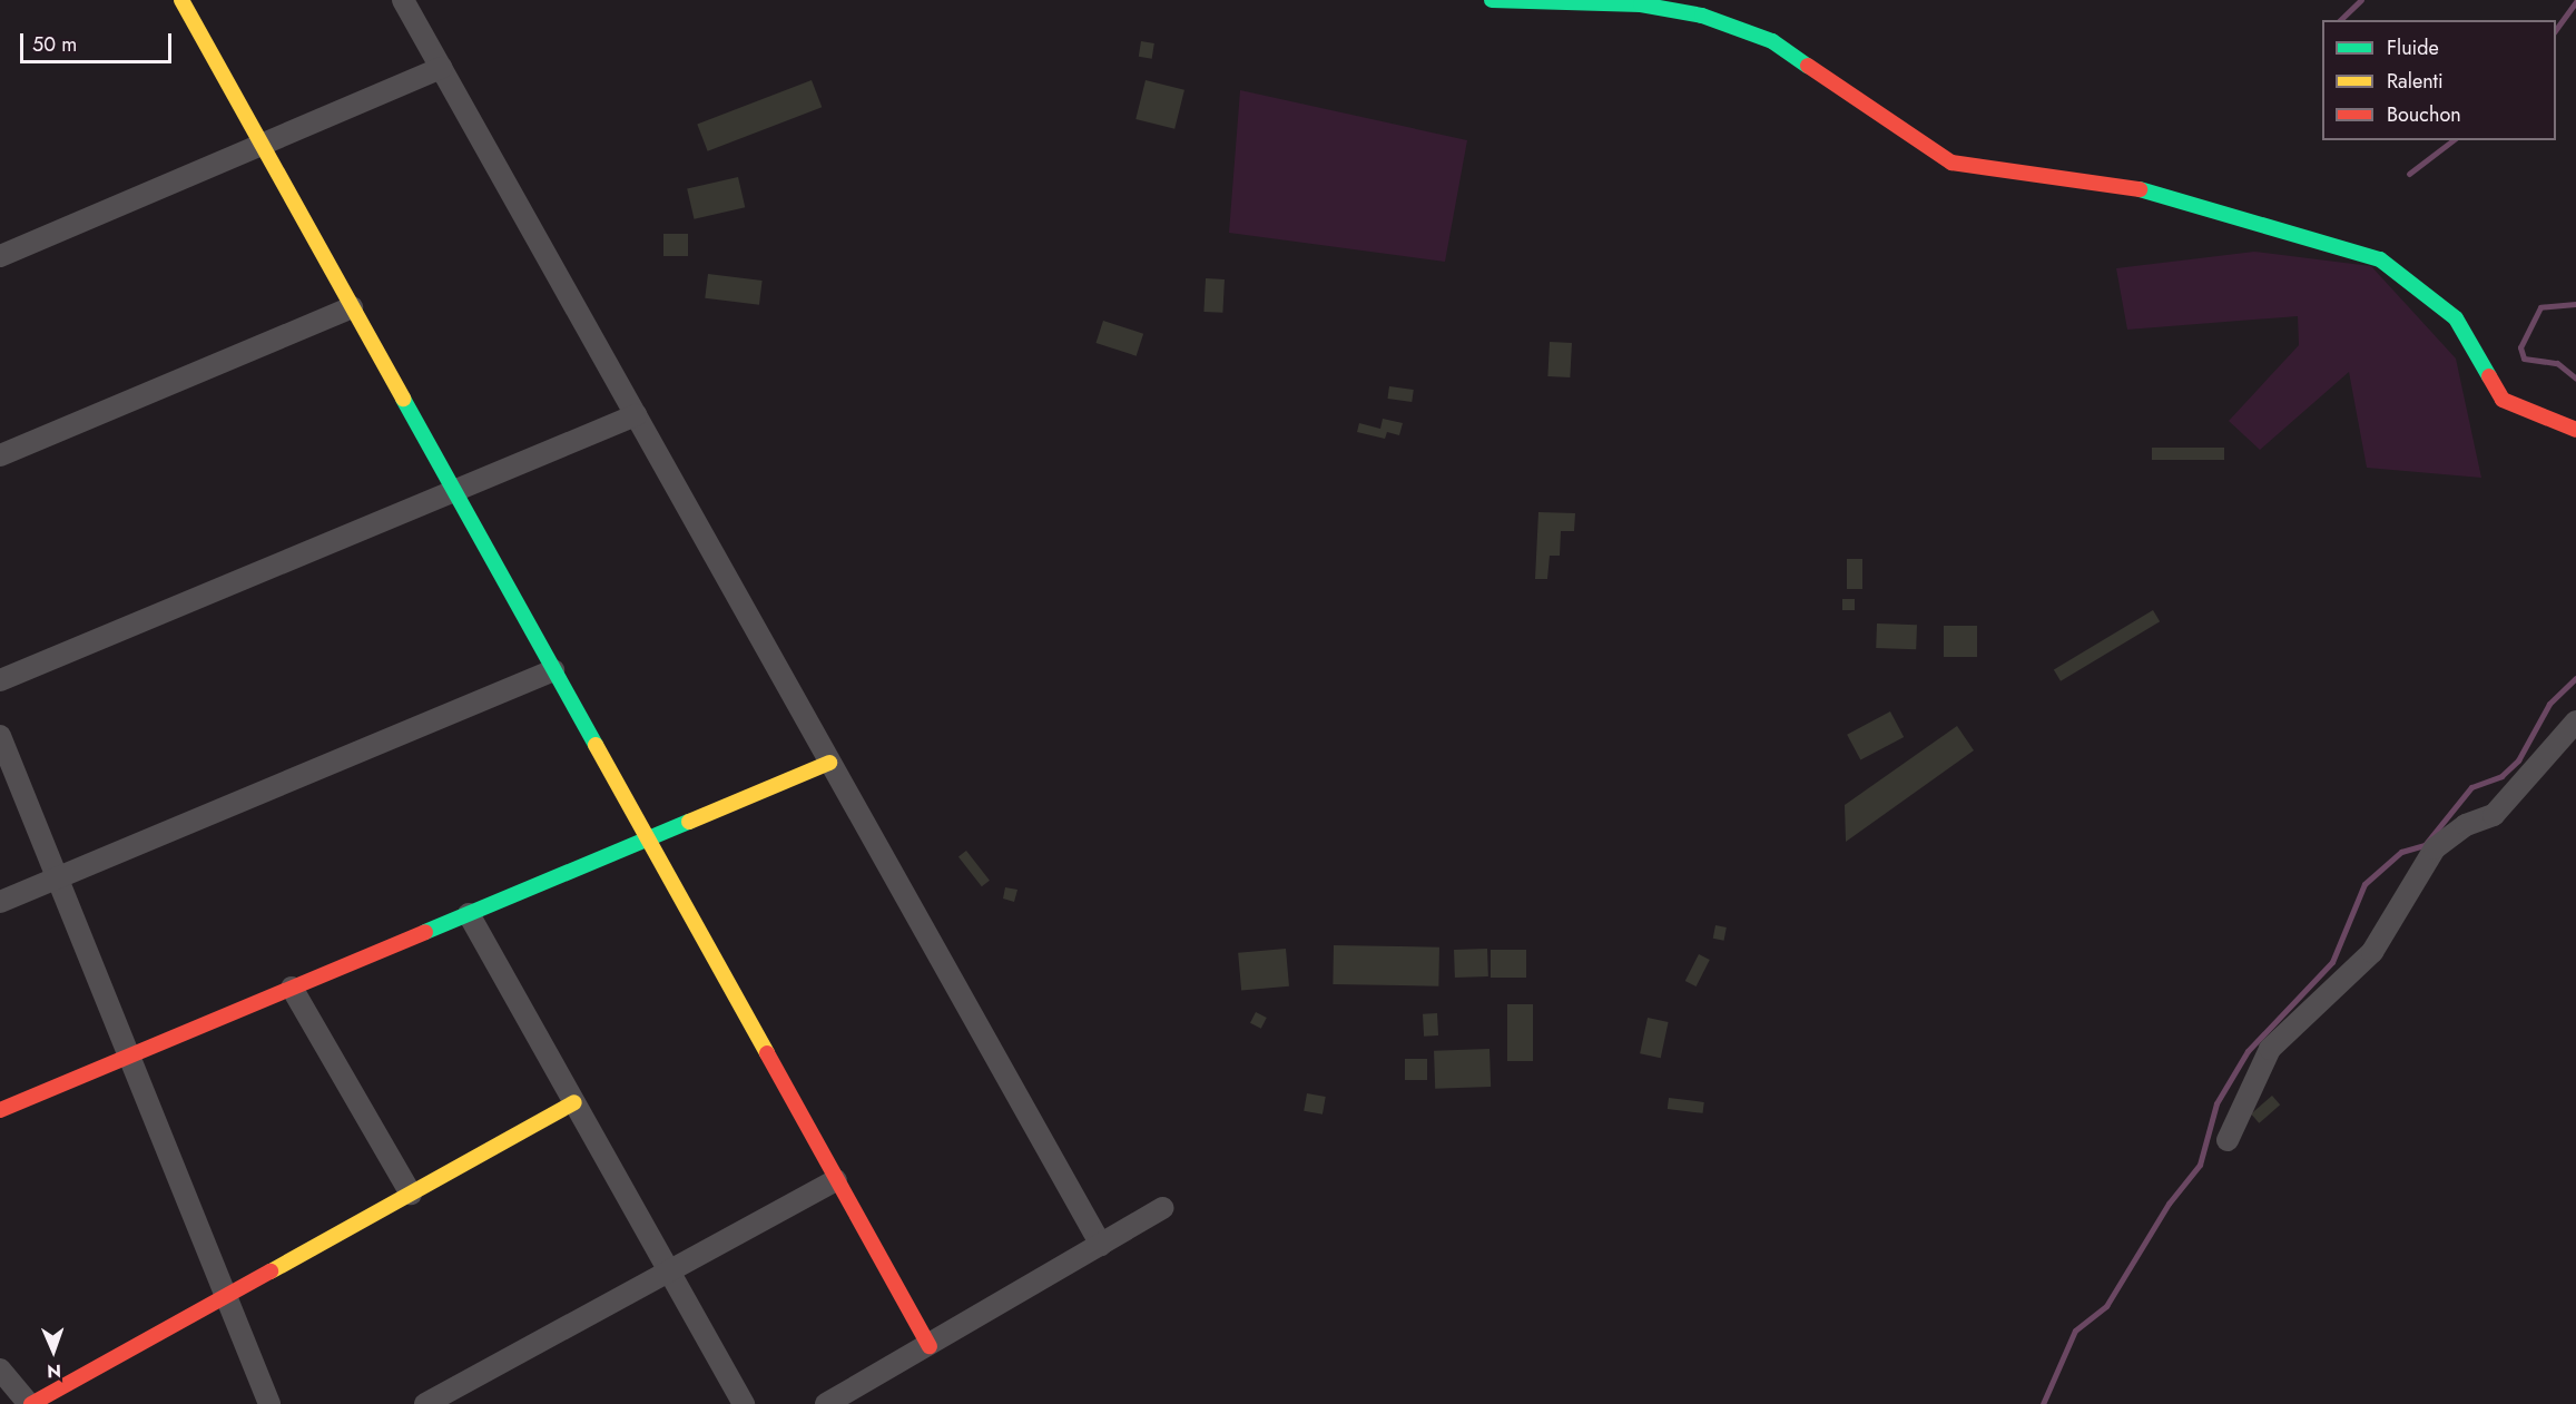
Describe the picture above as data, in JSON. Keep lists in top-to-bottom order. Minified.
{"legend":["Fluide","Ralenti","Bouchon"],"scale_bar":"50 m","north":"bottom"}
